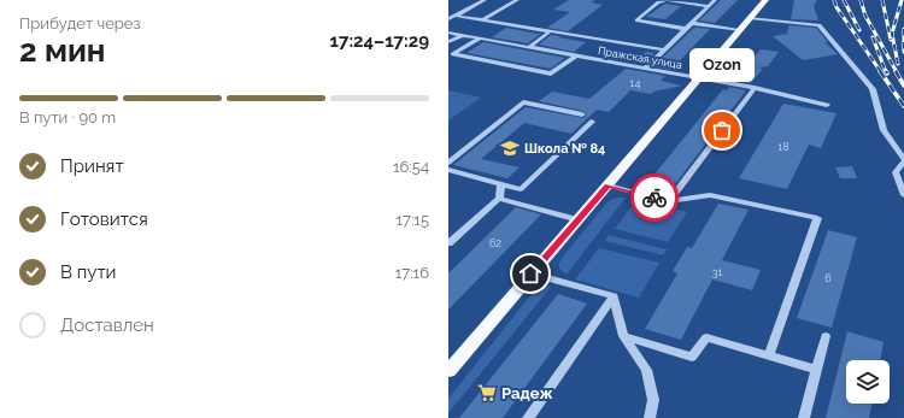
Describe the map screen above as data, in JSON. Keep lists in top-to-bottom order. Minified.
{"streets":{"street":["Пражская улица"]},"places":{"other":["Ozon"],"school or university":["Школа № 84"],"supermarket":["Радеж"]},"house_numbers":["14","18","62","31","6"],"page":{"heading":["2 мин","Прибудет через","17:24–17:29"],"bubble":"Ozon","bar":"В пути · 90 m","list":[["Принят","16:54"],["Готовится","17:15"],["В пути","17:16"],"Доставлен"]}}
